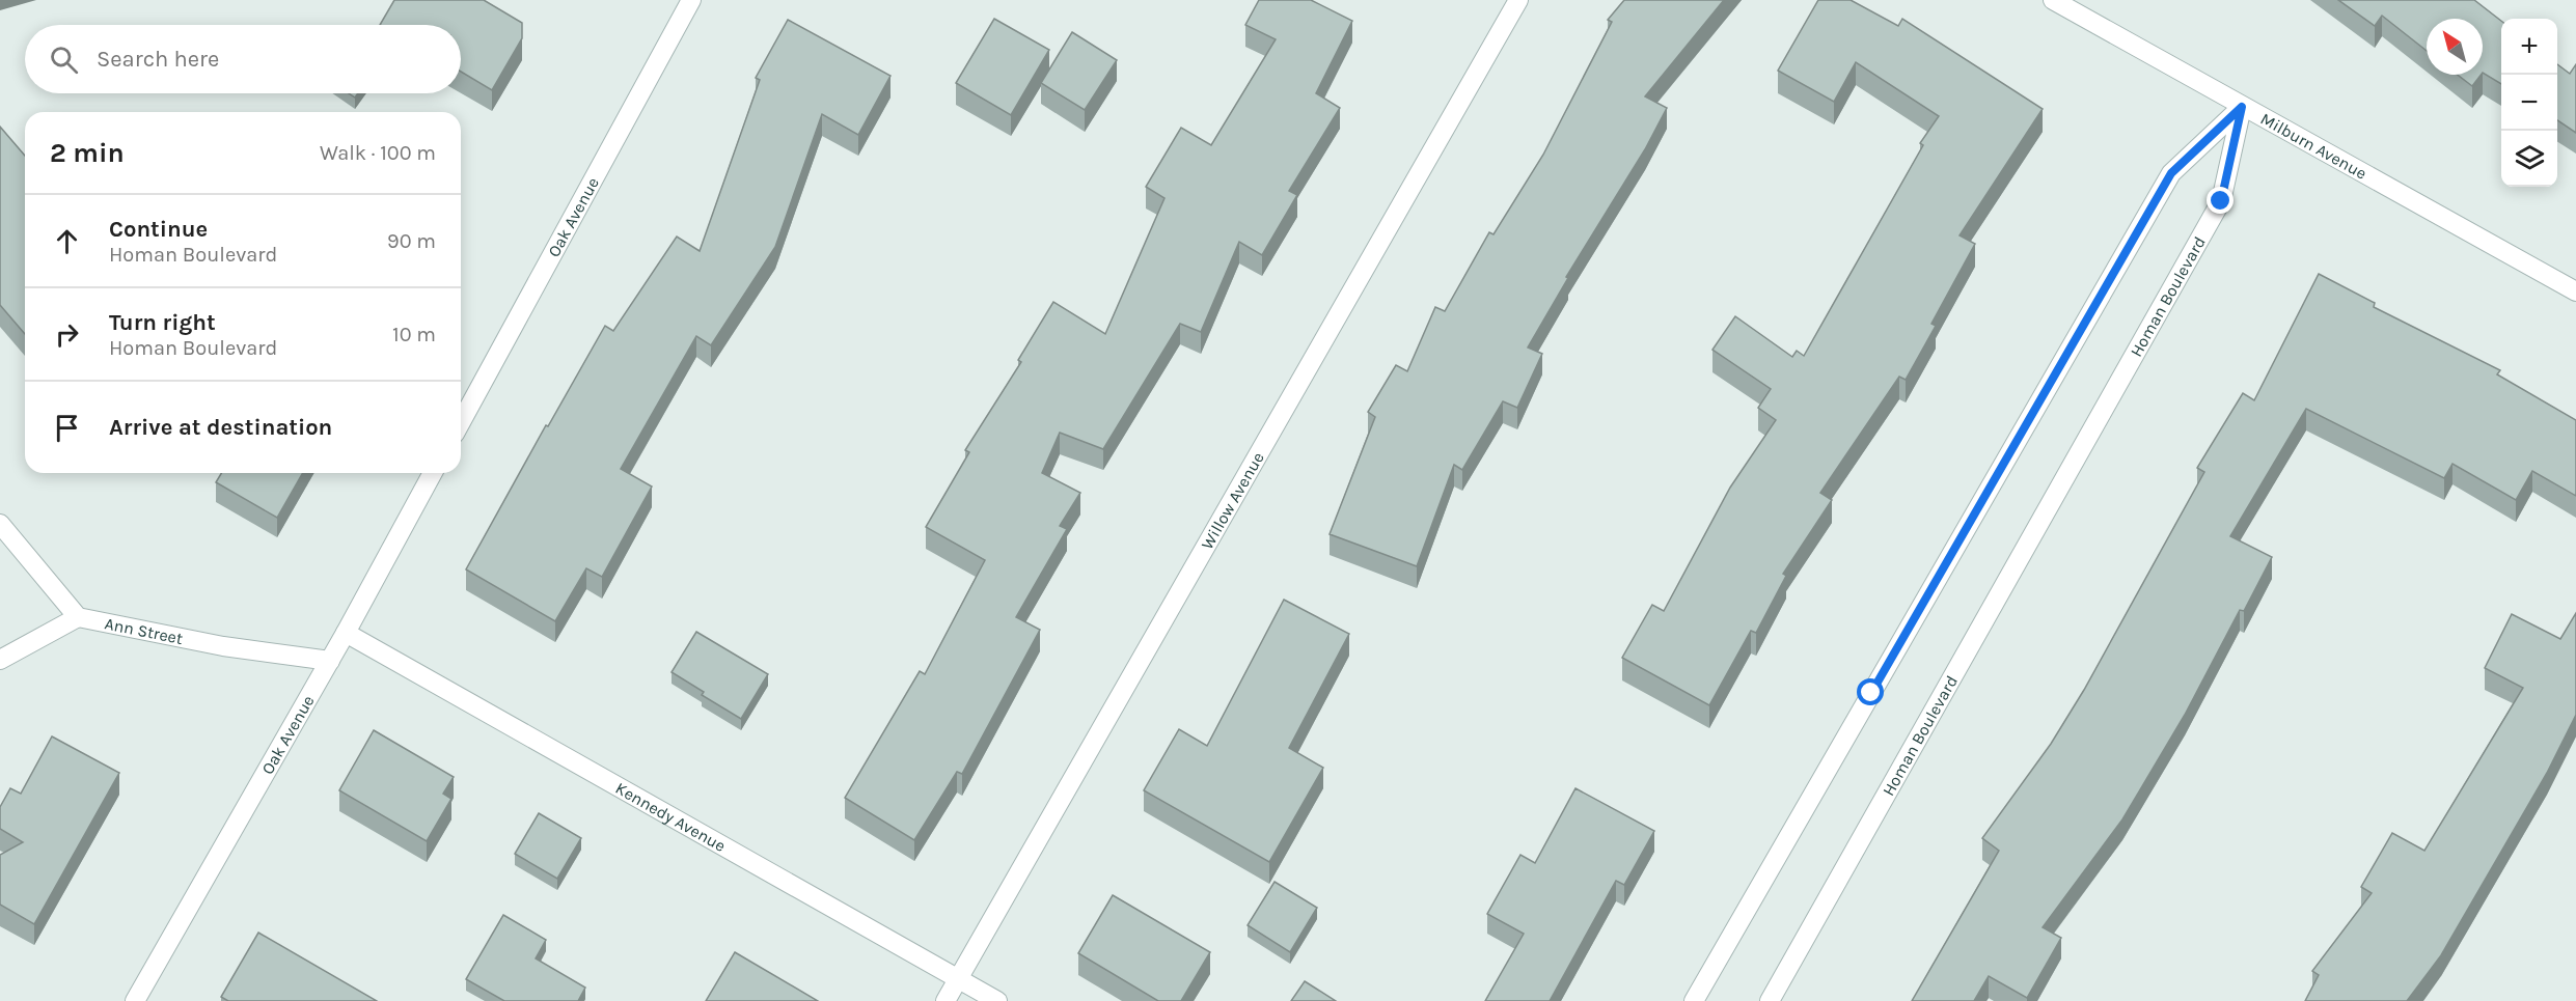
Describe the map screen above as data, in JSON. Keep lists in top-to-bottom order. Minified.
{"streets":{"street":["Milburn Avenue","Oak Avenue","Homan Boulevard","Willow Avenue","Ann Street","Kennedy Avenue"]},"crossings":[["Milburn Avenue","Homan Boulevard"],["Oak Avenue","Ann Street"],["Oak Avenue","Kennedy Avenue"],["Willow Avenue","Kennedy Avenue"]],"north":"top left","page":{"map_buttons":["+","−"],"search":"Search here","heading":["2 min","Walk · 100 m"],"list":[["Continue","Homan Boulevard","90 m"],["Turn right","Homan Boulevard","10 m"],"Arrive at destination"]}}
